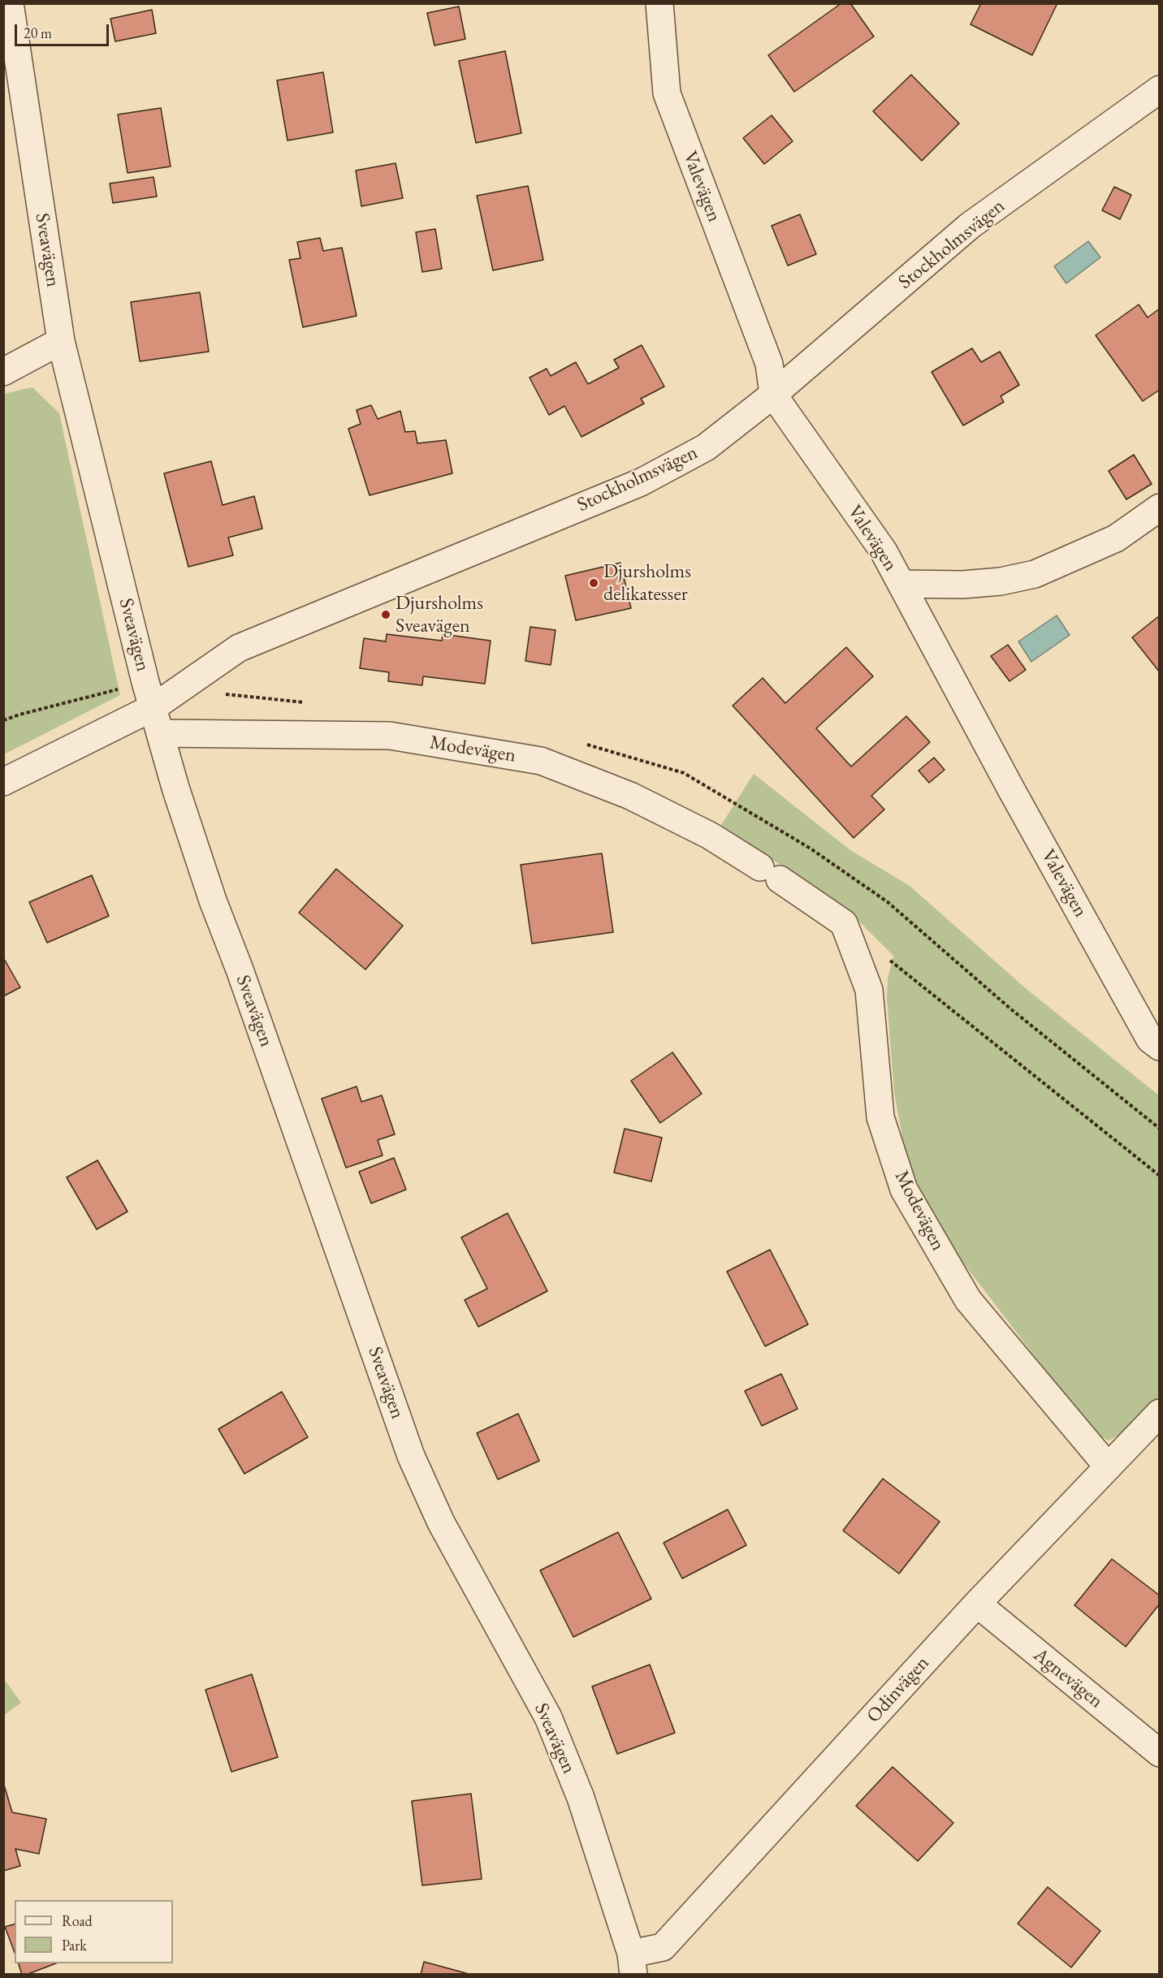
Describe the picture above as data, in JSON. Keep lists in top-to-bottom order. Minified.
{"streets":{"street":["Valevägen","Stockholmsvägen","Sveavägen","Modevägen","Agnevägen","Odinvägen"]},"crossings":[["Valevägen","Stockholmsvägen"],["Stockholmsvägen","Sveavägen"],["Sveavägen","Modevägen"],["Sveavägen","Odinvägen"],["Modevägen","Odinvägen"],["Agnevägen","Odinvägen"]],"places":["Djursholms delikatesser","Djursholms Sveavägen"],"legend":["Road","Park"],"scale_bar":"20 m"}
